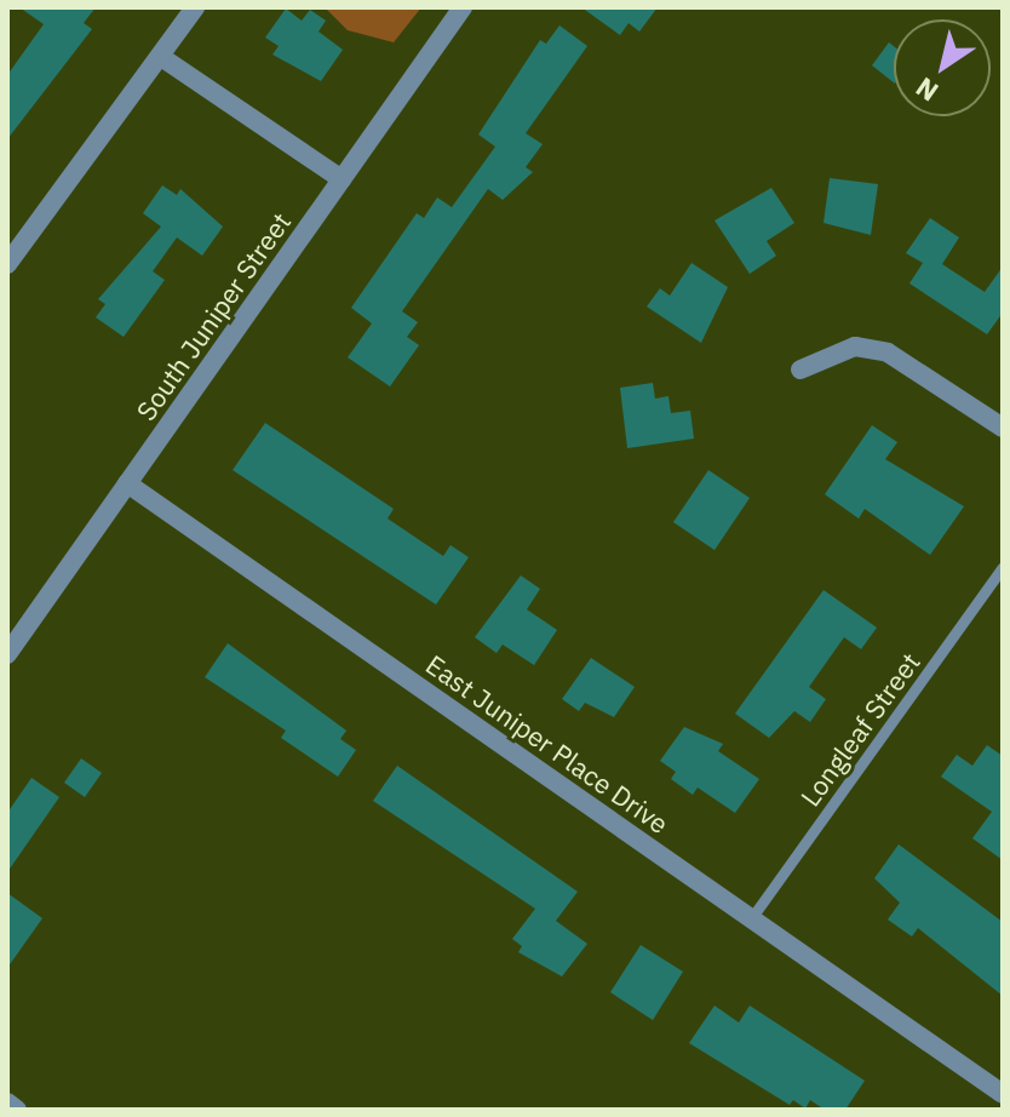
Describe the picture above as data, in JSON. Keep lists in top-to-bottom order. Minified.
{"streets":{"street":["South Juniper Street","East Juniper Place Drive"],"lane":["Longleaf Street"]},"crossings":[["South Juniper Street","East Juniper Place Drive"],["Longleaf Street","East Juniper Place Drive"]],"north":"bottom left"}
